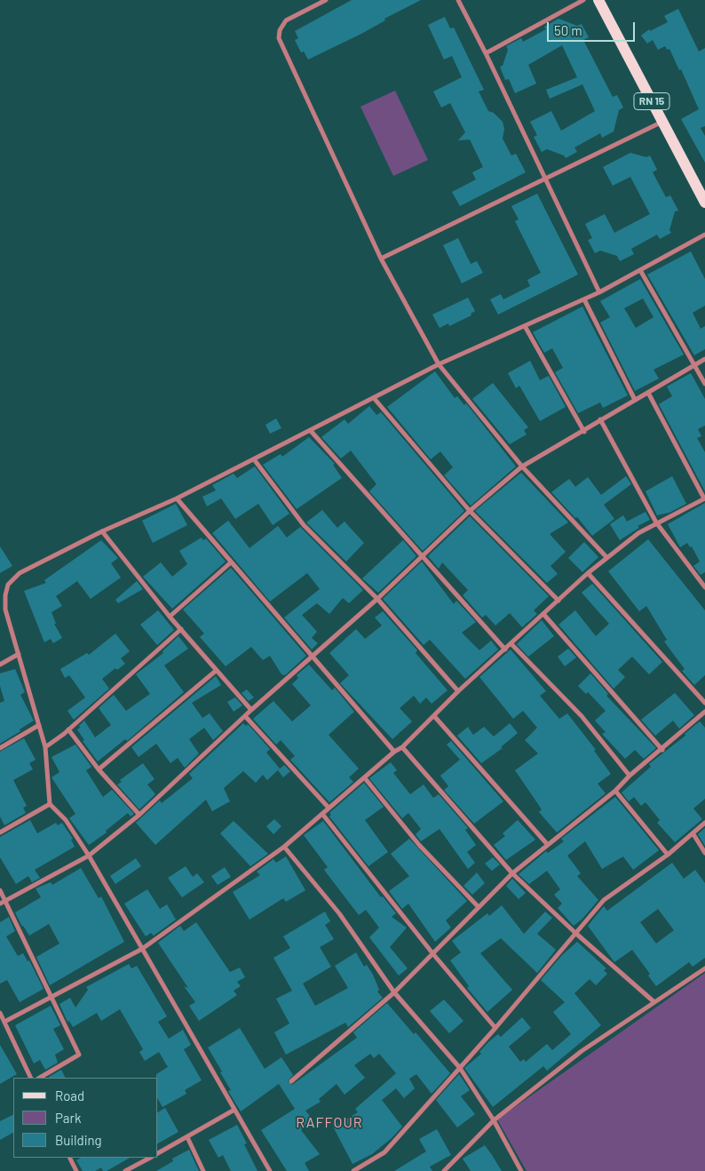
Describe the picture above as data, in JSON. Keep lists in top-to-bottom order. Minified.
{"streets":{"main road":["RN 15"]},"districts":["RAFFOUR"],"legend":["Road","Park","Building"],"scale_bar":"50 m"}
